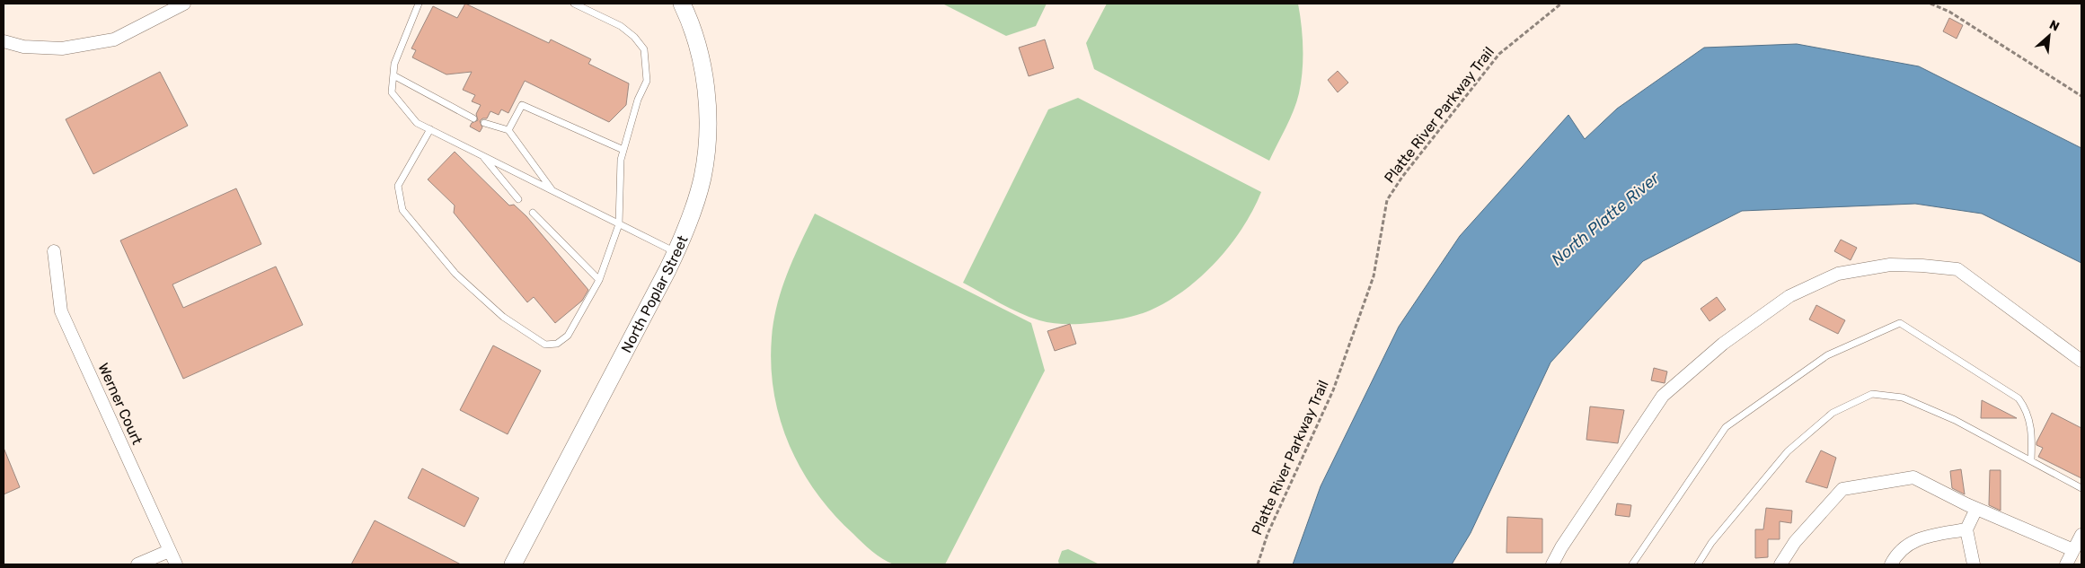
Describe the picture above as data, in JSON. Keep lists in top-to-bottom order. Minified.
{"streets":{"main road":["North Poplar Street"],"street":["Werner Court"],"path":["Platte River Parkway Trail"]},"water":["North Platte River"],"north":"top right"}
